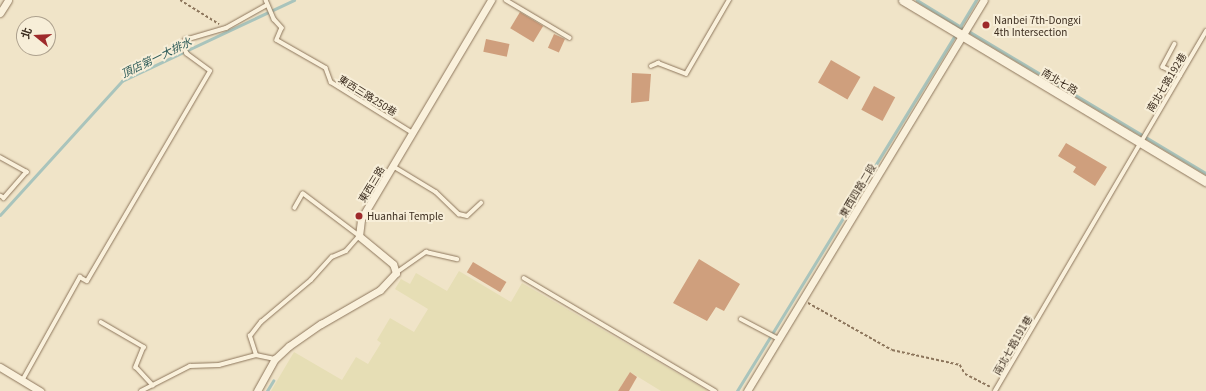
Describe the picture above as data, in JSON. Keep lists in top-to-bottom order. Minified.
{"streets":{"street":["南北七路","東西三路","東西四路二段"],"lane":["南北七路192巷","東西三路250巷","南北七路191巷"]},"crossings":[["南北七路","南北七路192巷"],["南北七路","東西四路二段"],["南北七路","南北七路191巷"],["南北七路192巷","南北七路191巷"],["東西三路250巷","東西三路"],["東西四路二段","南北七路191巷"]],"water":["頂店第一大排水"],"places":["Nanbei 7th-Dongxi 4th Intersection","Huanhai Temple"],"north":"left"}
